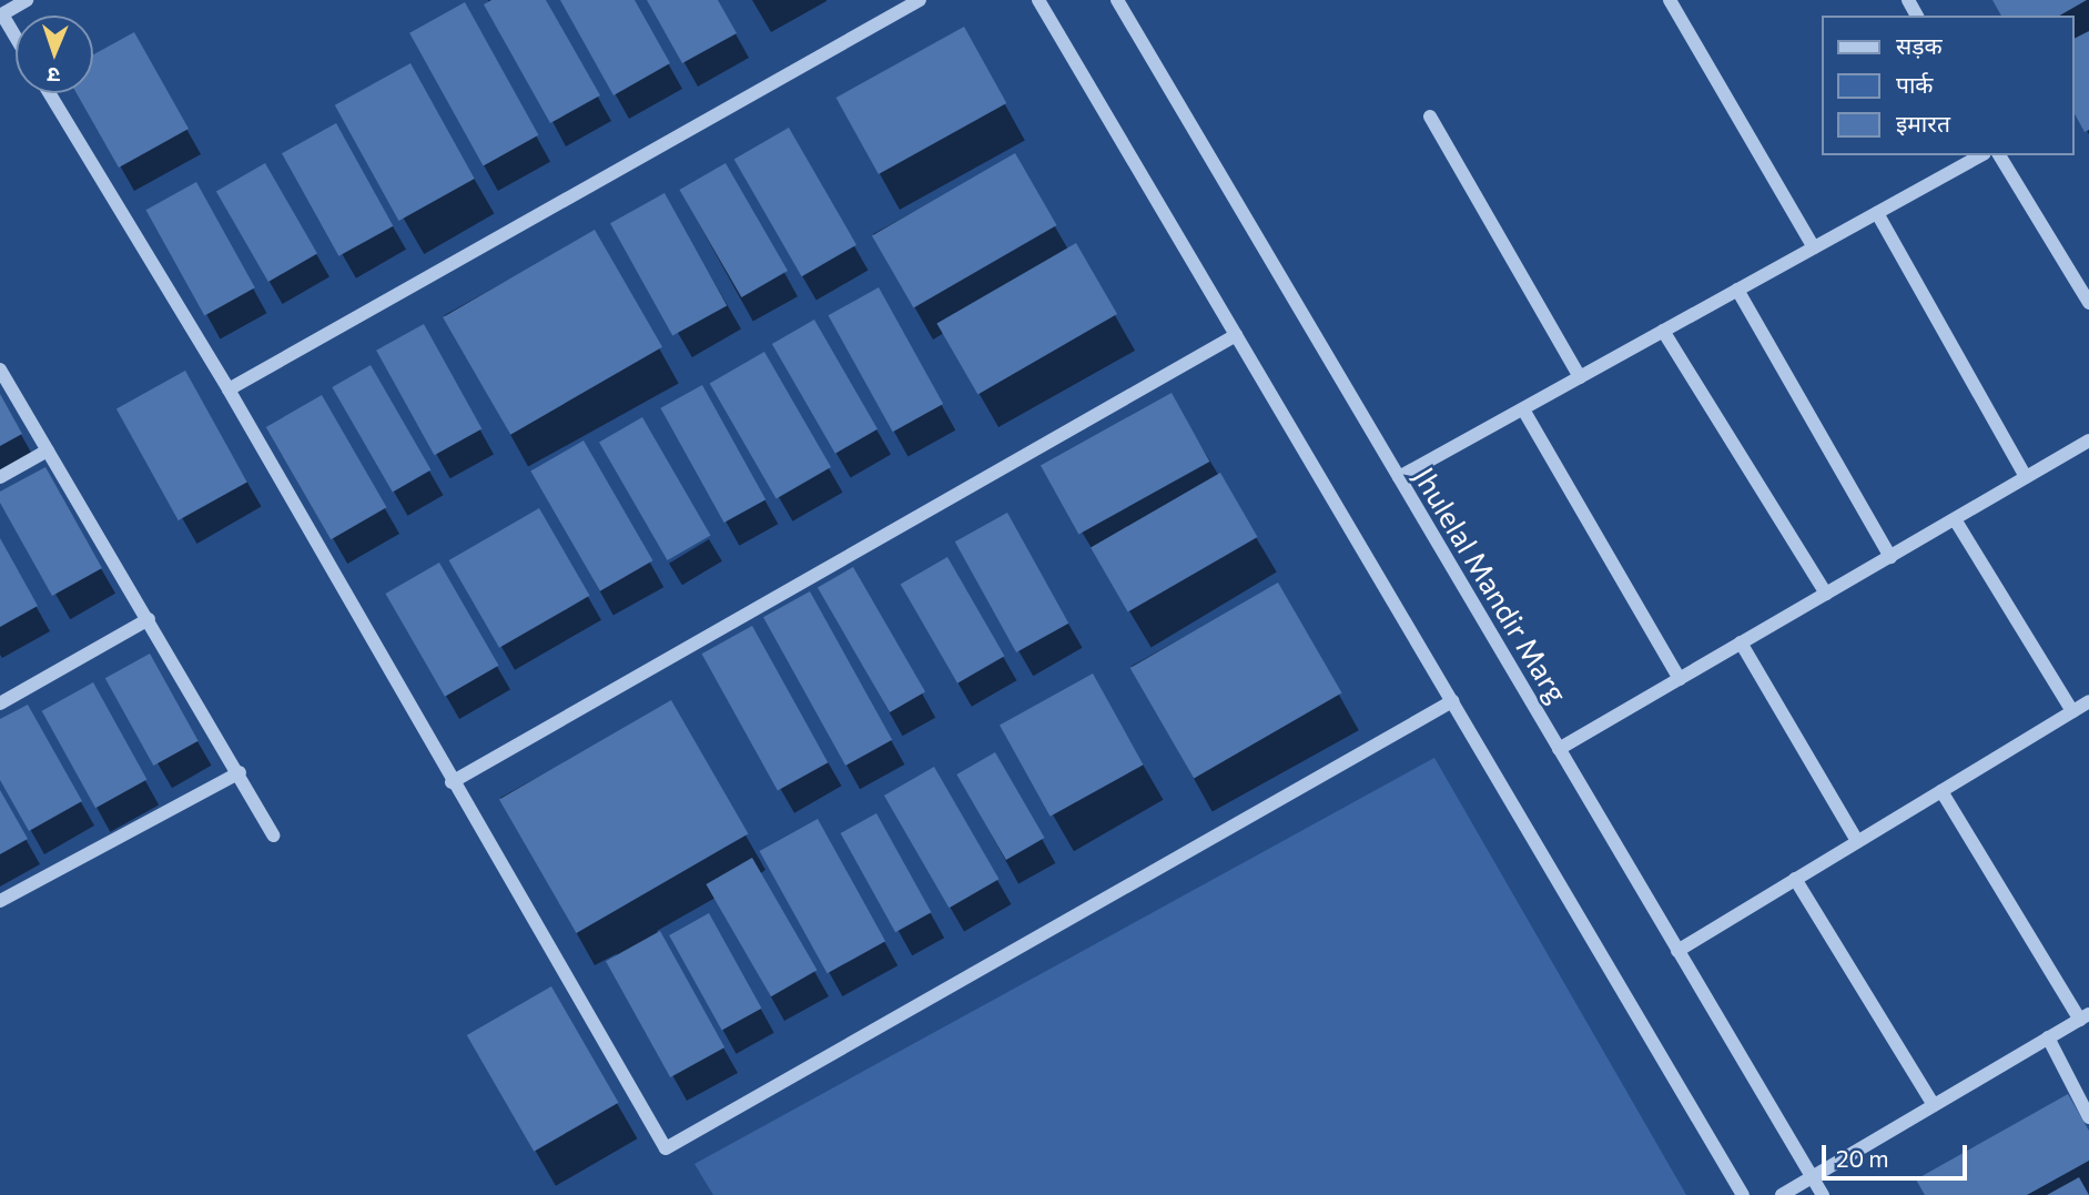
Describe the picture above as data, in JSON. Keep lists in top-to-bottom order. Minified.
{"streets":{"street":["Jhulelal Mandir Marg"]},"legend":["सड़क","पार्क","इमारत"],"scale_bar":"20 m","north":"bottom"}
